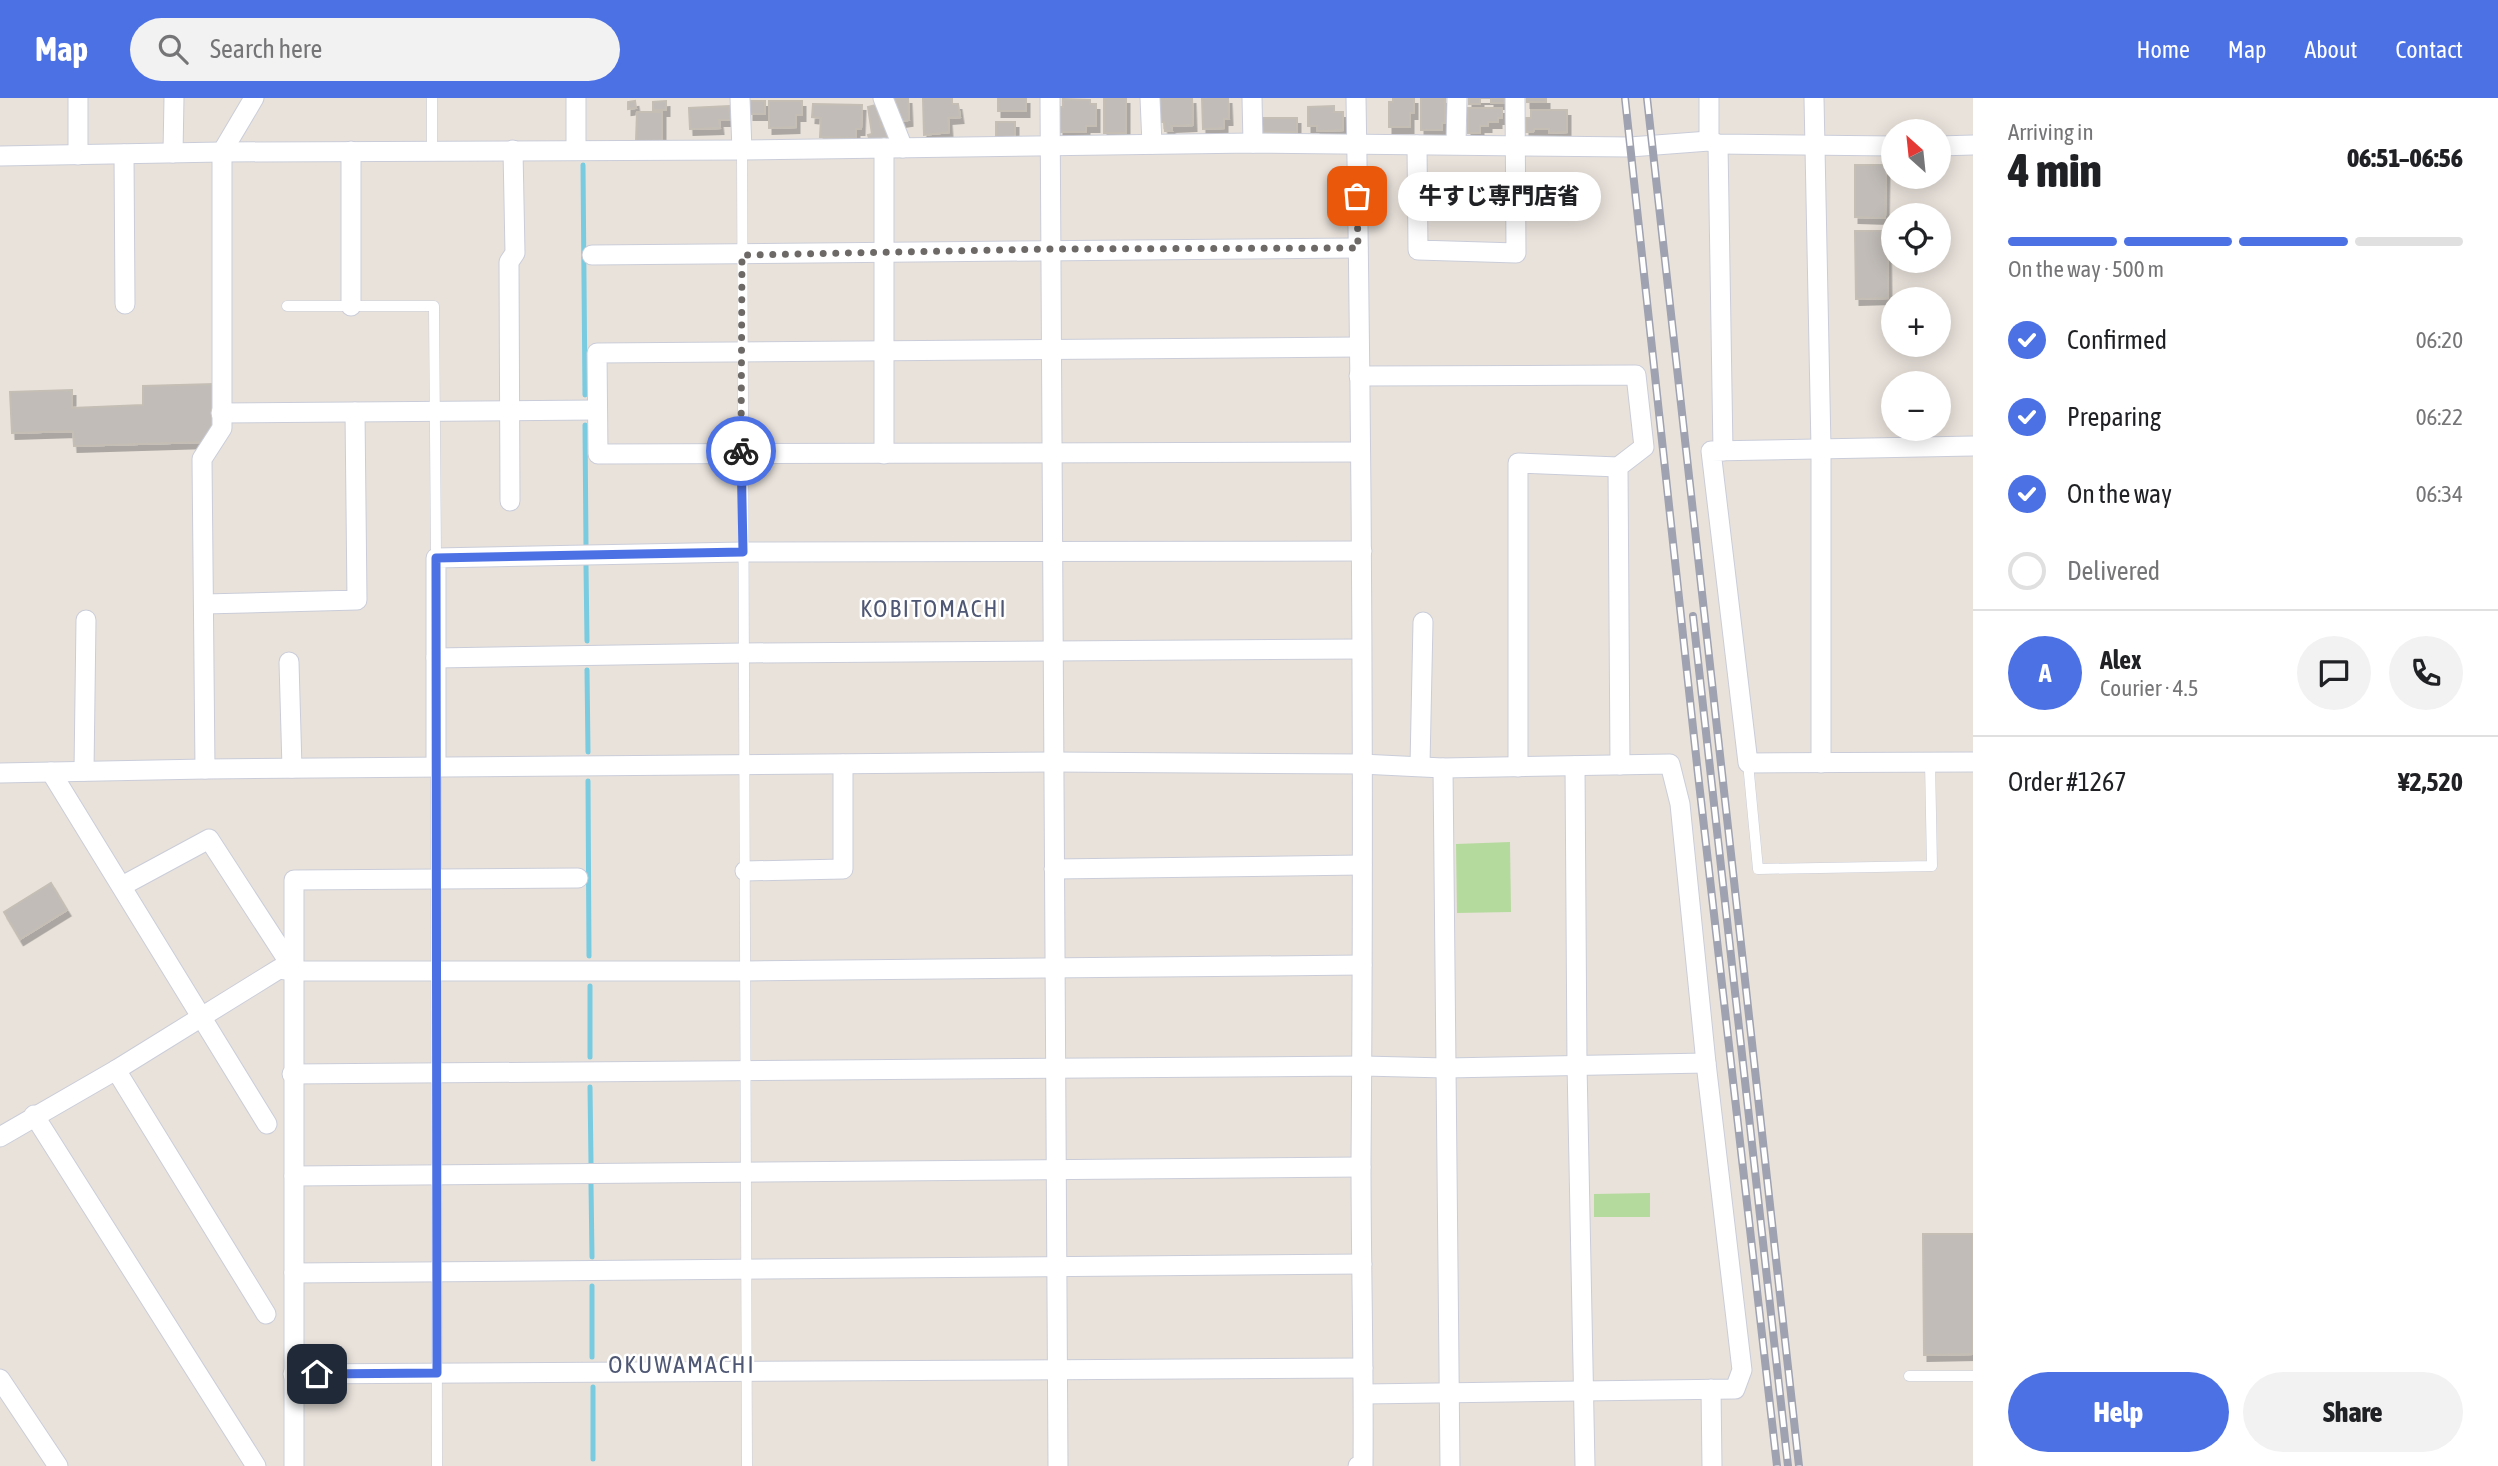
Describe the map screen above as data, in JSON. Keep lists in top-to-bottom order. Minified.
{"districts":["KOBITOMACHI","OKUWAMACHI"],"places":["牛すじ専門店省"],"north":"top left","page":{"header":"Map","search":"Search here","nav":["Home","Map","About","Contact"],"heading":["4 min","Arriving in","06:51–06:56"],"panel":["Alex","Courier · 4.5","Order #1267","¥2,520"],"map_buttons":["+","−"],"bubble":"牛すじ専門店省","bar":"On the way · 500 m","list":[["Confirmed","06:20"],["Preparing","06:22"],["On the way","06:34"],"Delivered"],"round":"A","buttons":["Help","Share"]}}
